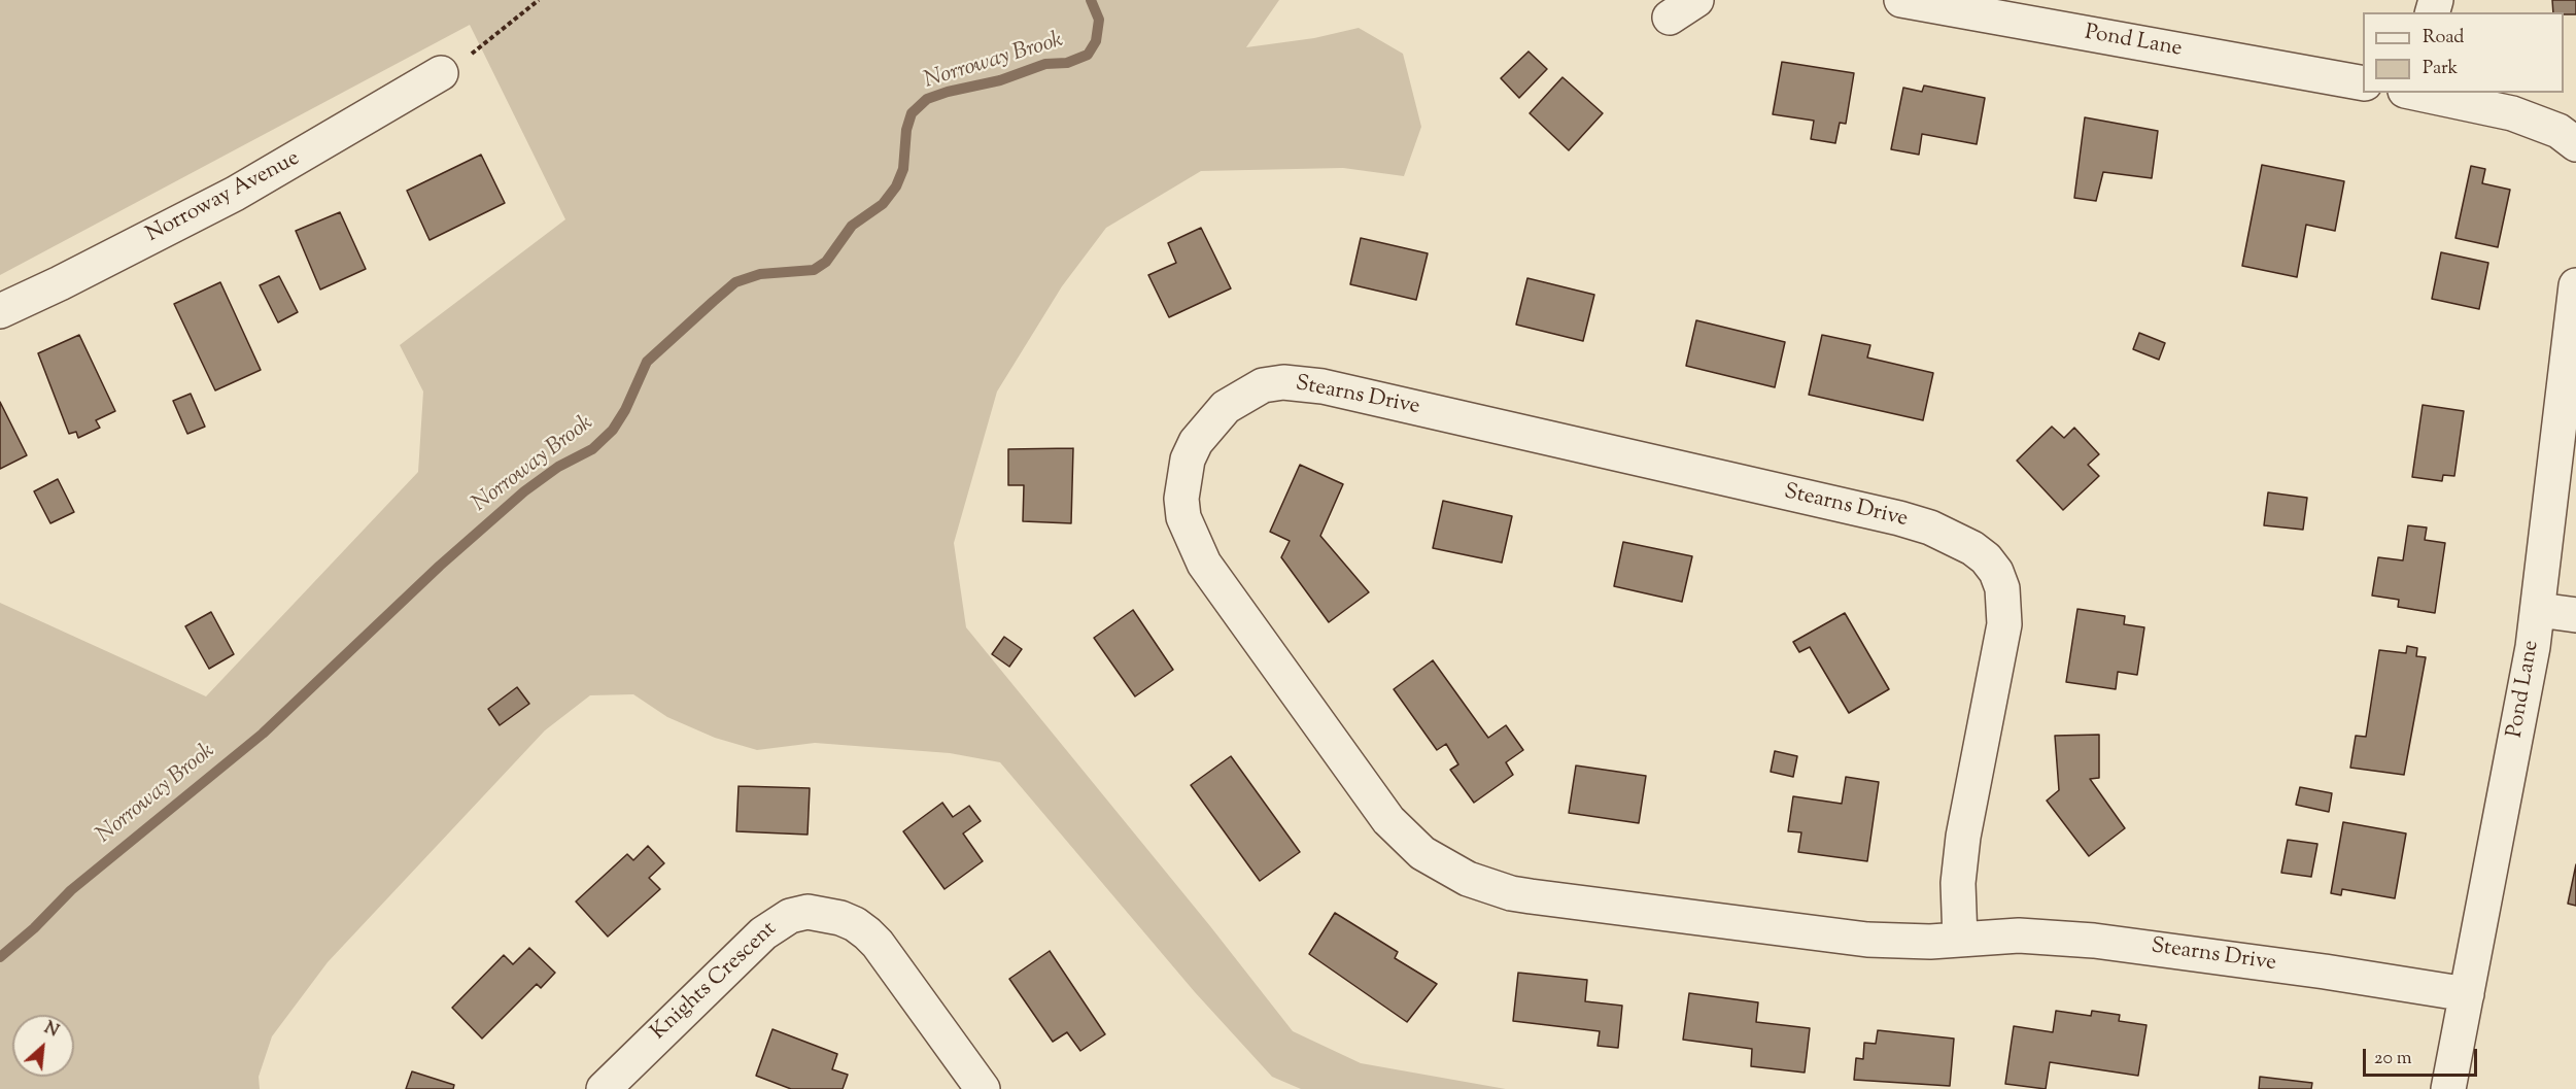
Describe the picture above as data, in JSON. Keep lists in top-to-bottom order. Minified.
{"streets":{"street":["Pond Lane","Norroway Avenue","Stearns Drive","Knights Crescent"]},"crossings":[["Pond Lane","Stearns Drive"]],"water":["Norroway Brook"],"legend":["Road","Park"],"scale_bar":"20 m","north":"top right"}
